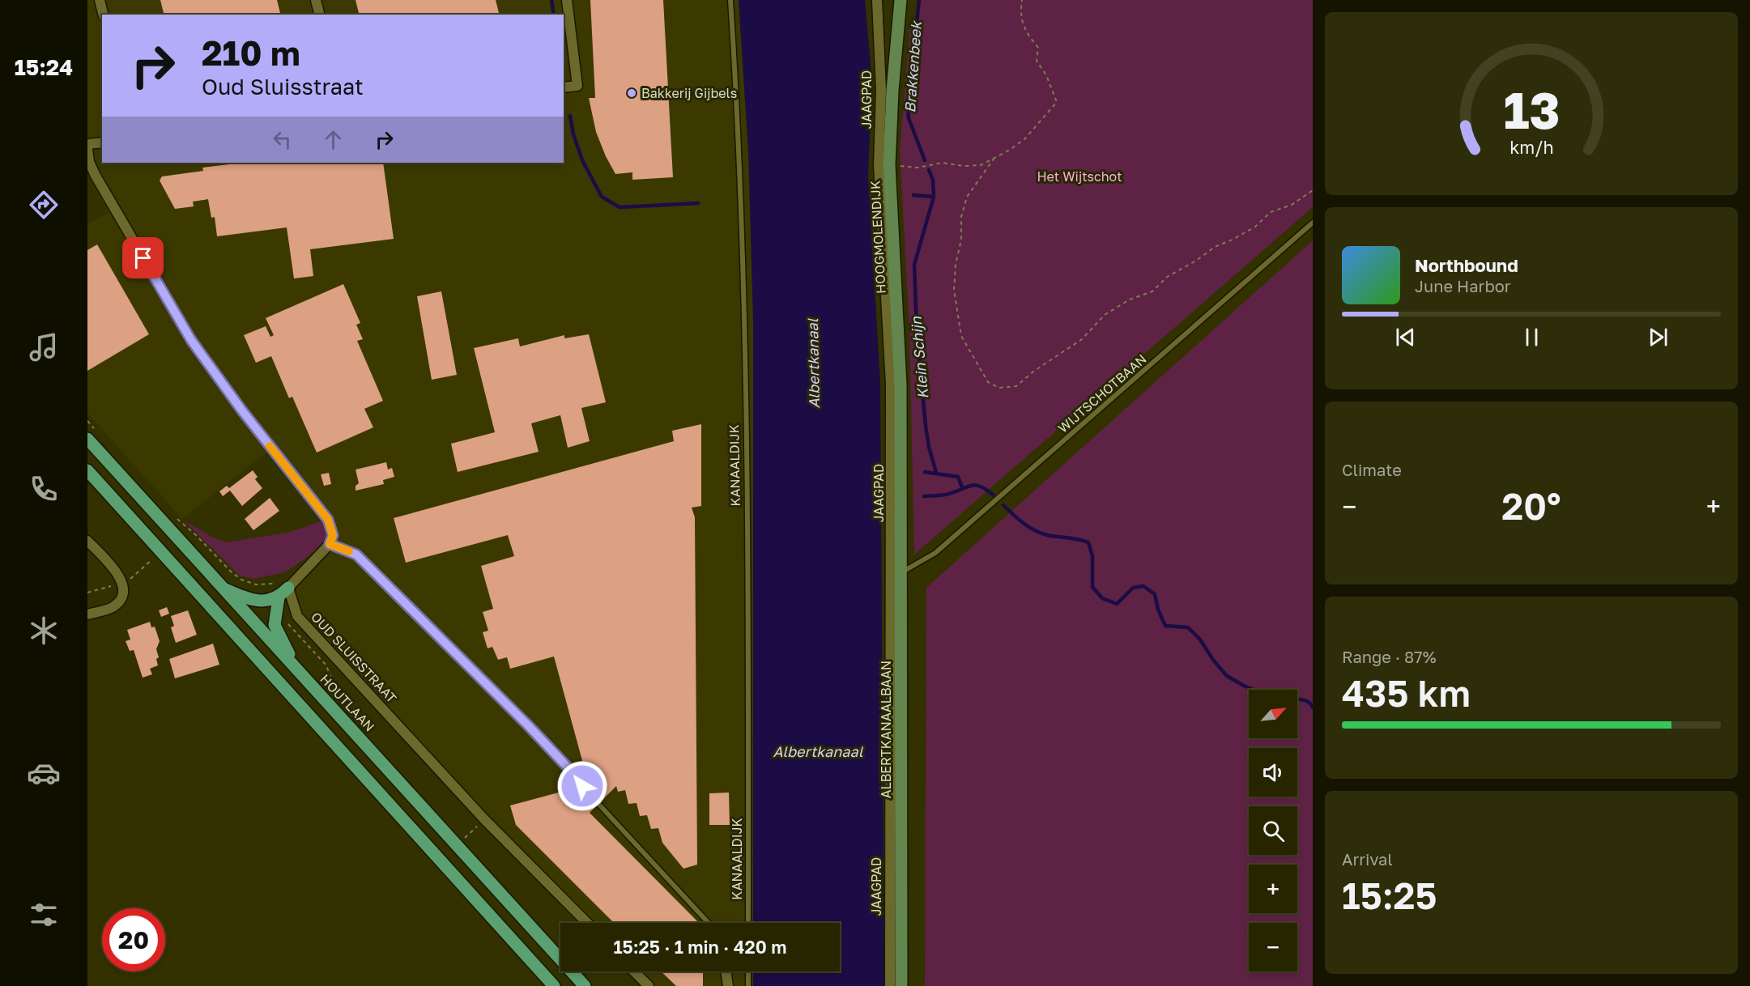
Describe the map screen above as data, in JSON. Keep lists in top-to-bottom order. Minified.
{"streets":{"main road":["HOUTLAAN"],"street":["JAAGPAD","HOOGMOLENDIJK","OUD SLUISSTRAAT","ALBERTKANAALBAAN"],"lane":["WIJTSCHOTBAAN","KANAALDIJK"]},"crossings":[["HOOGMOLENDIJK","ALBERTKANAALBAAN"],["WIJTSCHOTBAAN","ALBERTKANAALBAAN"]],"water":["Brakkenbeek","Klein Schijn","Albertkanaal"],"parks":["Het Wijtschot"],"places":["Bakkerij Gijbels"],"north":"top right","page":{"tabs":"15:24","turn":["210 m","Oud Sluisstraat"],"song":["Northbound","June Harbor"],"tile":["Climate",["Range · 87%","435 km"],["Arrival","15:25"]],"heat":["−","20°","+"],"map_buttons":["+","−"],"limit":"20","trip":"15:25 · 1 min · 420 m","gauge":["13","km/h"]}}
